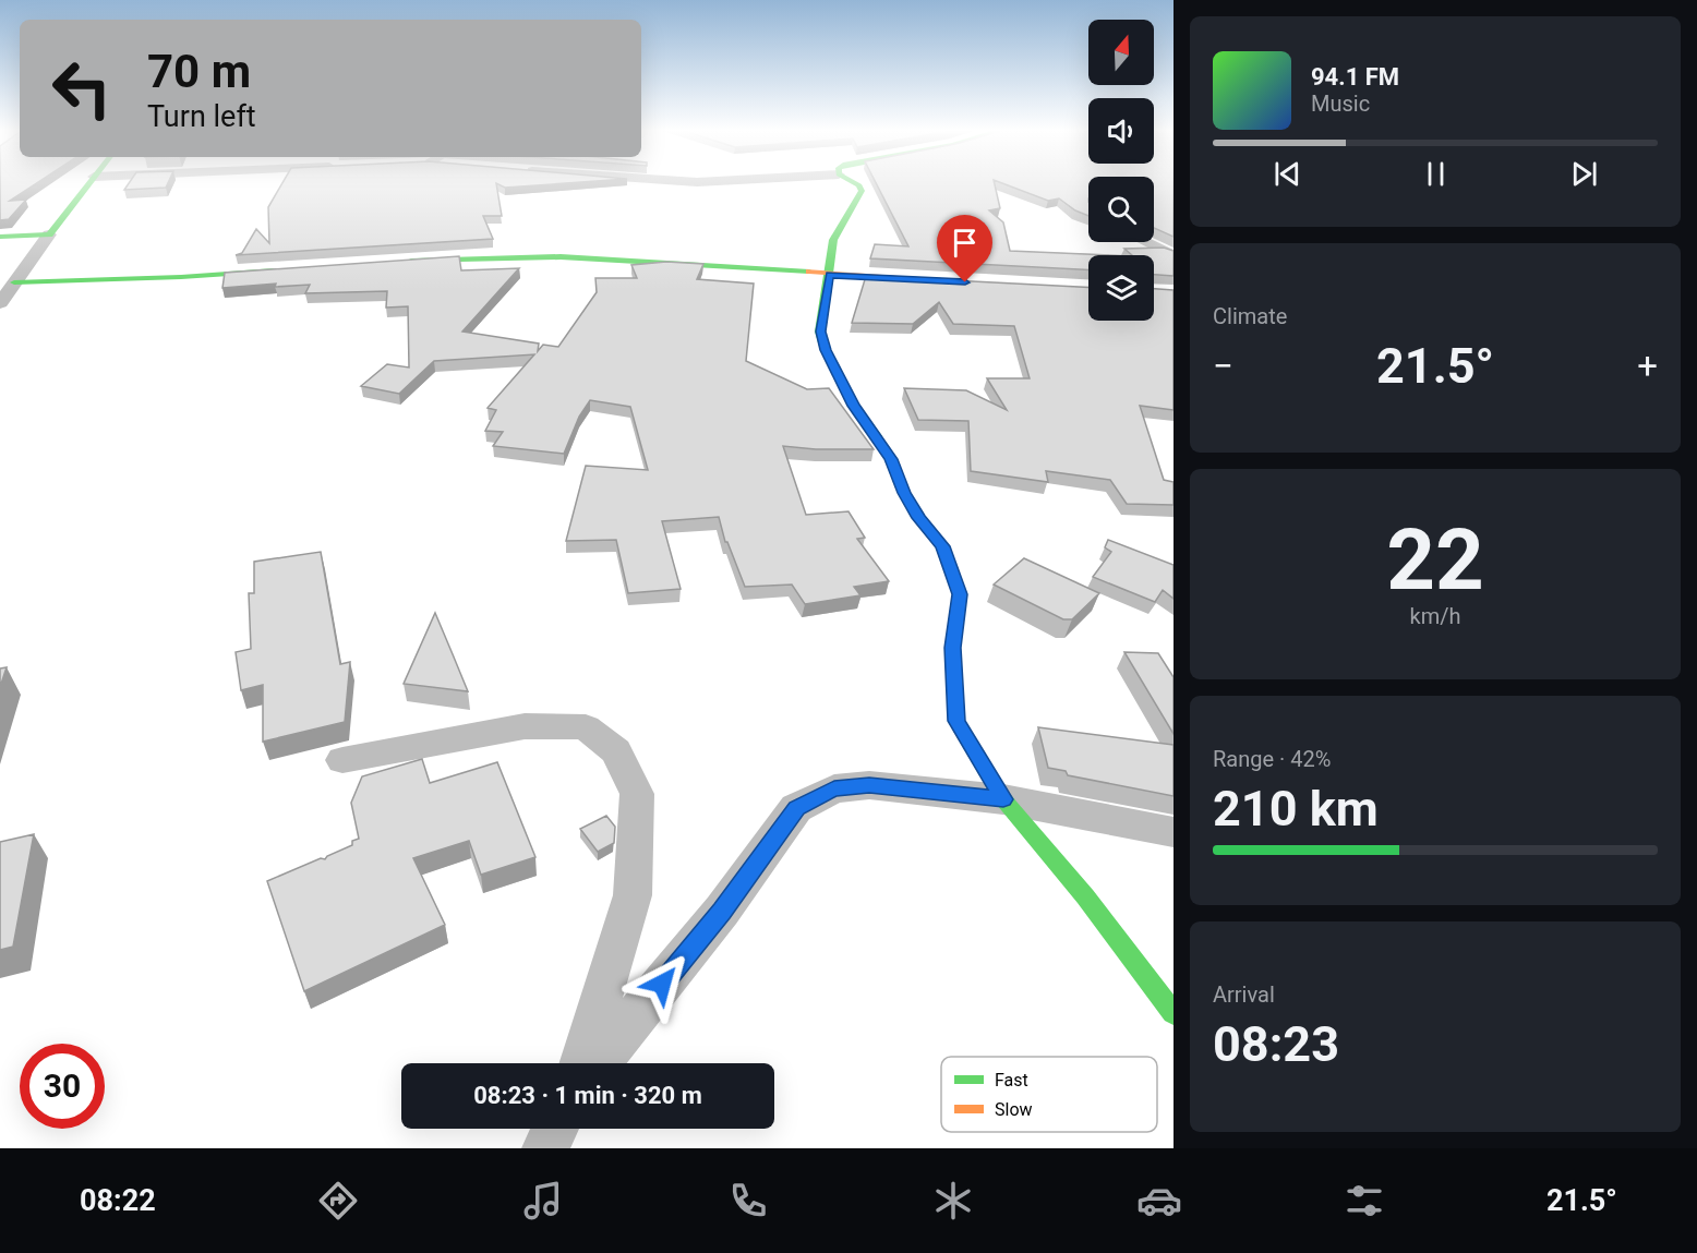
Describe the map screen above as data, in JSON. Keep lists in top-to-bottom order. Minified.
{"legend":["Fast","Slow"],"north":"top","page":{"turn":["70 m","Turn left"],"song":["94.1 FM","Music"],"tile":["Climate",["22","km/h"],["Range · 42%","210 km"],["Arrival","08:23"]],"heat":["−","21.5°","+"],"limit":"30","trip":"08:23 · 1 min · 320 m","tabs":["08:22","21.5°"]}}
